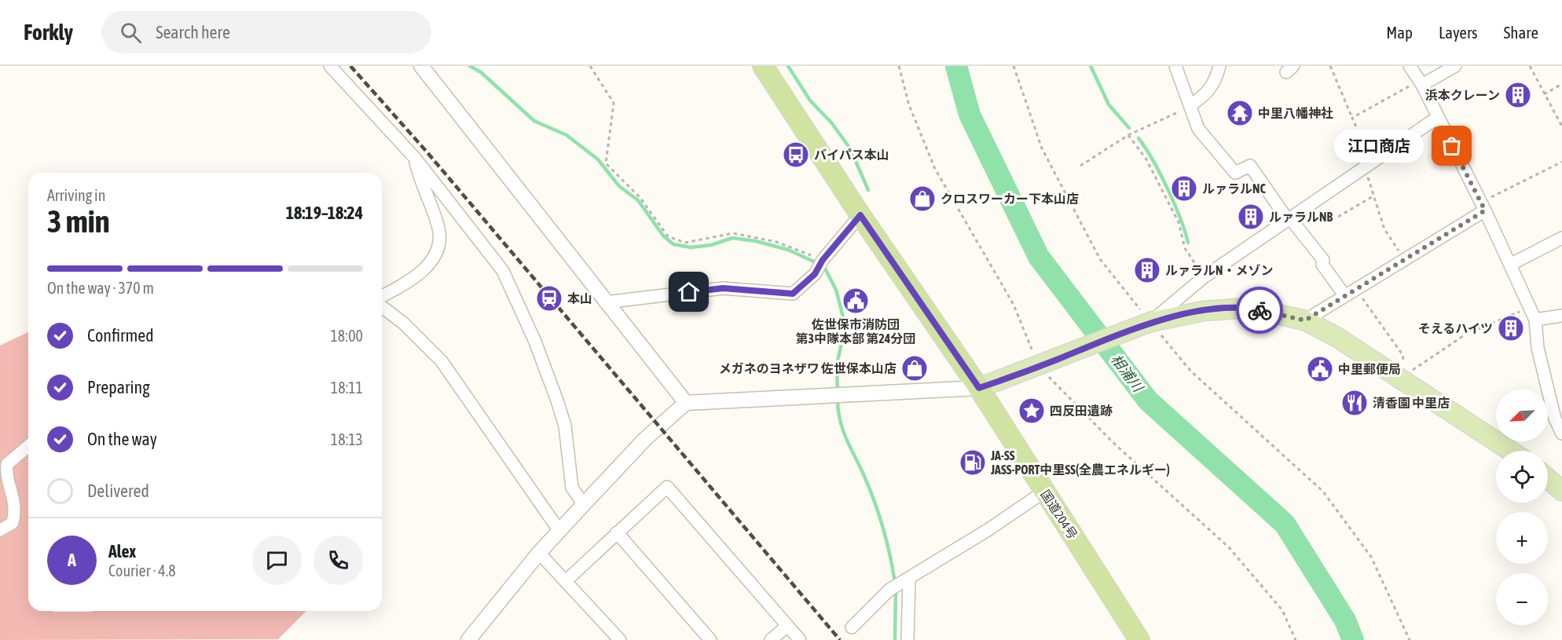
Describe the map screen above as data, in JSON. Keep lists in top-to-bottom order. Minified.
{"streets":{"highway":["国道204号"]},"water":["相浦川"],"places":{"building":["浜本クレーン","ルァラルNC","ルァラルNB","ルァラルN・メゾン","そえるハイツ"],"temple":["中里八幡神社"],"other":["江口商店"],"bus stop":["バイパス本山"],"shop":["クロスワーカー下本山店","メガネのヨネザワ 佐世保本山店"],"station":["本山"],"public building":["佐世保市消防団 第3中隊本部 第24分団","中里郵便局"],"restaurant":["清香園 中里店"],"place":["四反田遺跡"],"fuel station":["JA-SS JASS-PORT中里SS(全農エネルギー)"]},"north":"bottom left","page":{"header":"Forkly","search":"Search here","nav":["Map","Layers","Share"],"bubble":"江口商店","heading":["3 min","Arriving in","18:19–18:24"],"panel":["Alex","Courier · 4.8"],"bar":"On the way · 370 m","list":[["Confirmed","18:00"],["Preparing","18:11"],["On the way","18:13"],"Delivered"],"map_buttons":["+","−"],"round":"A"}}
